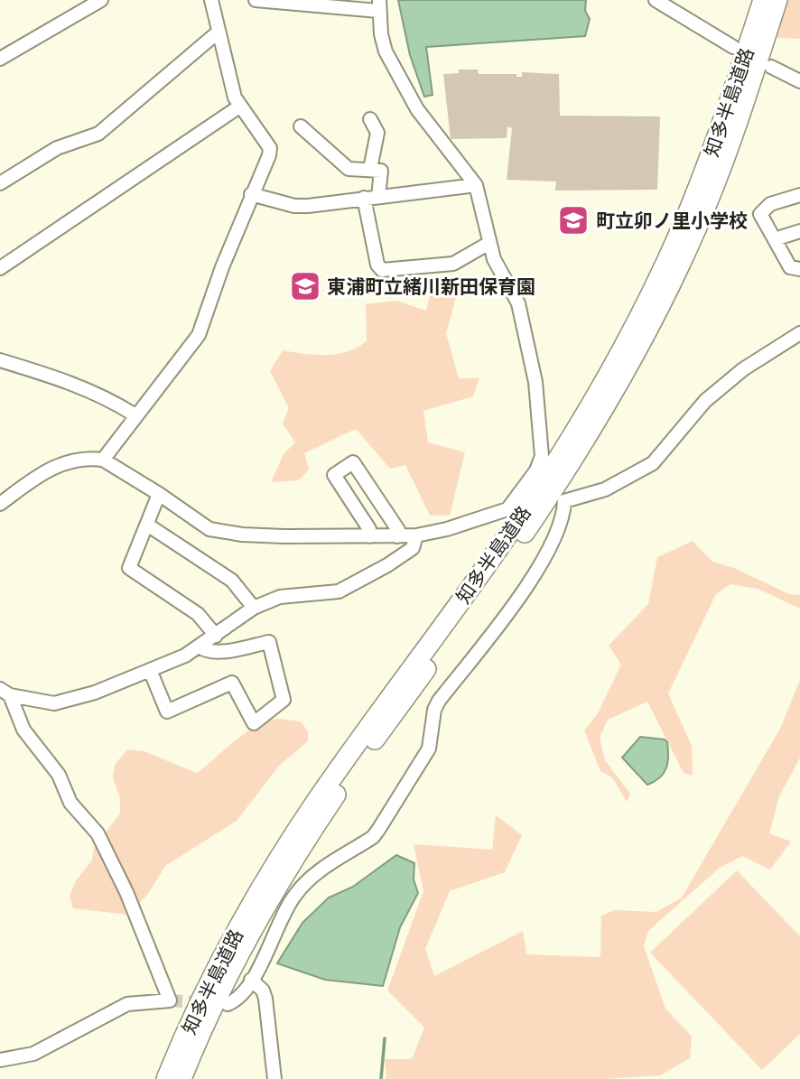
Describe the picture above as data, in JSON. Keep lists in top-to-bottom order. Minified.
{"streets":{"highway":["知多半島道路"]},"places":{"school or university":["町立卯ノ里小学校","東浦町立緒川新田保育園"]}}
